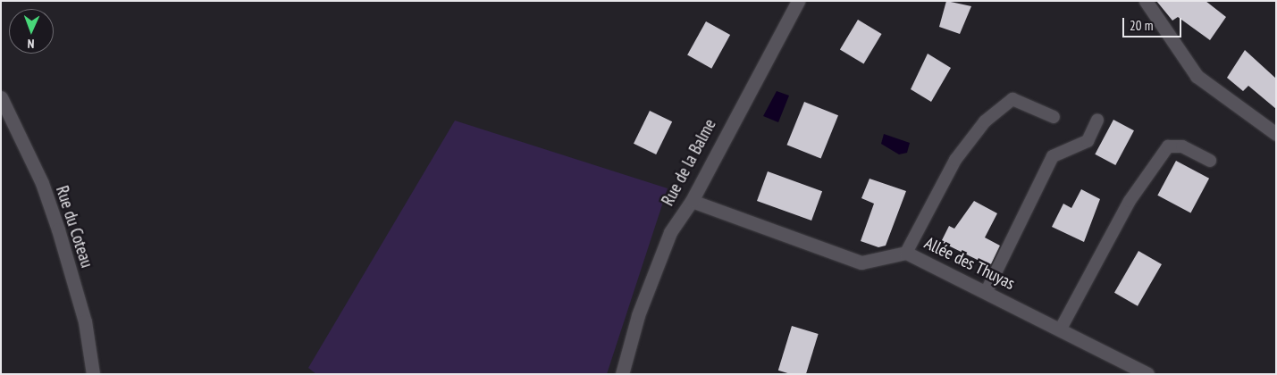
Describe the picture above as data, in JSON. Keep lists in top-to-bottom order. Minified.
{"streets":{"street":["Rue de la Balme","Rue du Coteau","Allée des Thuyas"]},"crossings":[["Rue de la Balme","Allée des Thuyas"]],"scale_bar":"20 m","north":"bottom"}
